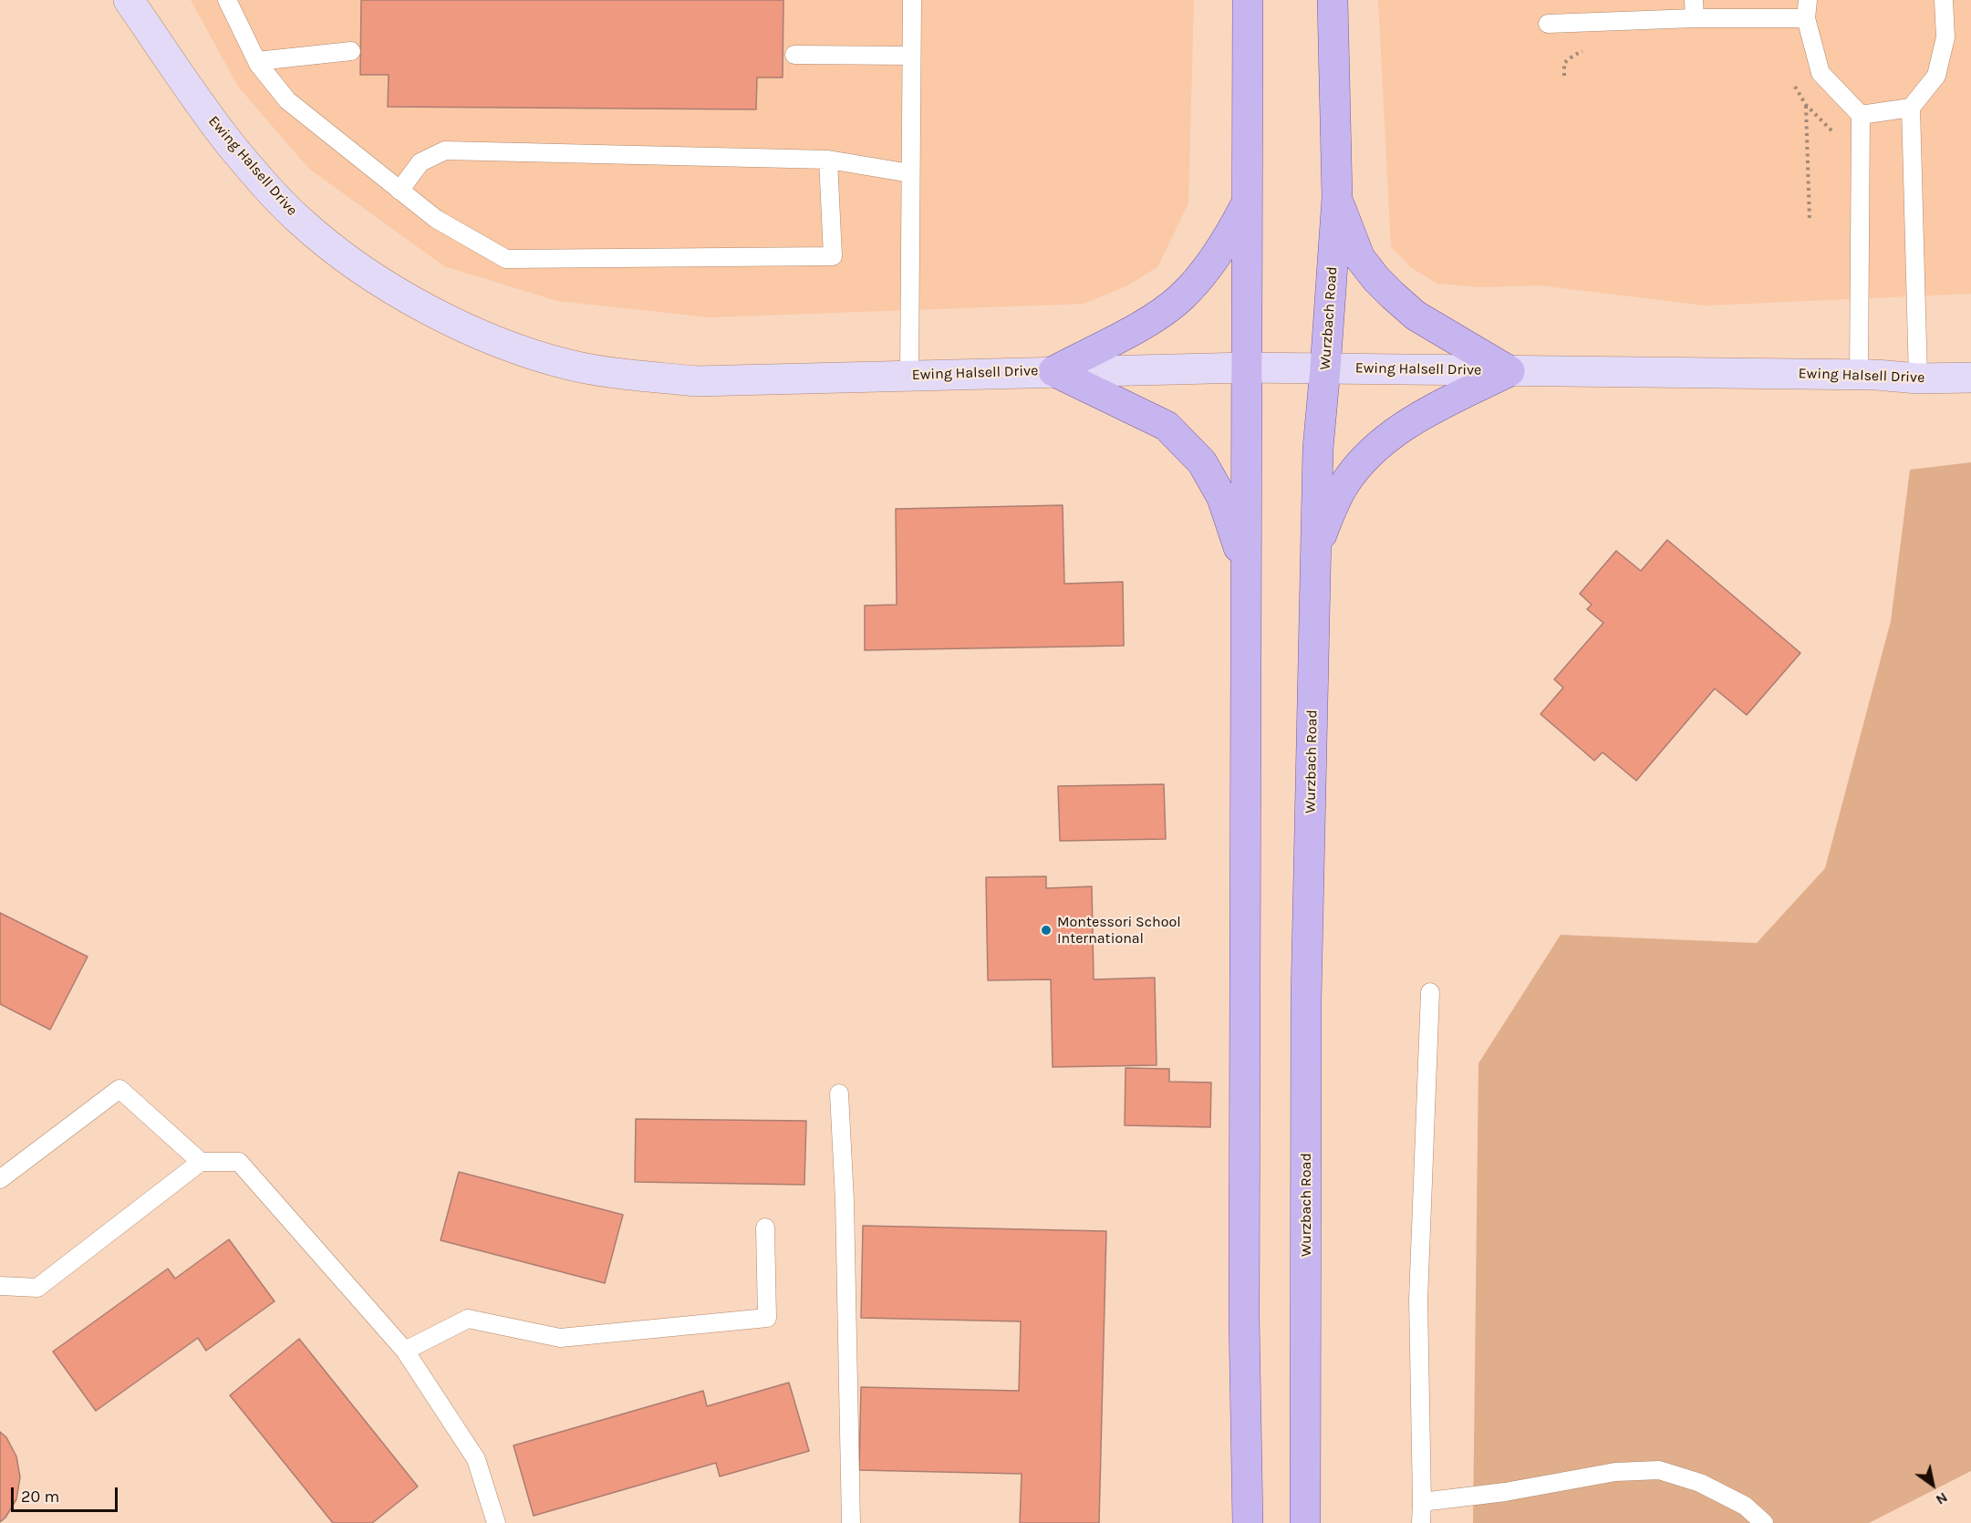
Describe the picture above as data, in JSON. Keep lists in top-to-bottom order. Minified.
{"streets":{"main road":["Wurzbach Road"],"street":["Ewing Halsell Drive"]},"crossings":[["Ewing Halsell Drive","Wurzbach Road"]],"places":["Montessori School International"],"scale_bar":"20 m","north":"bottom right"}
